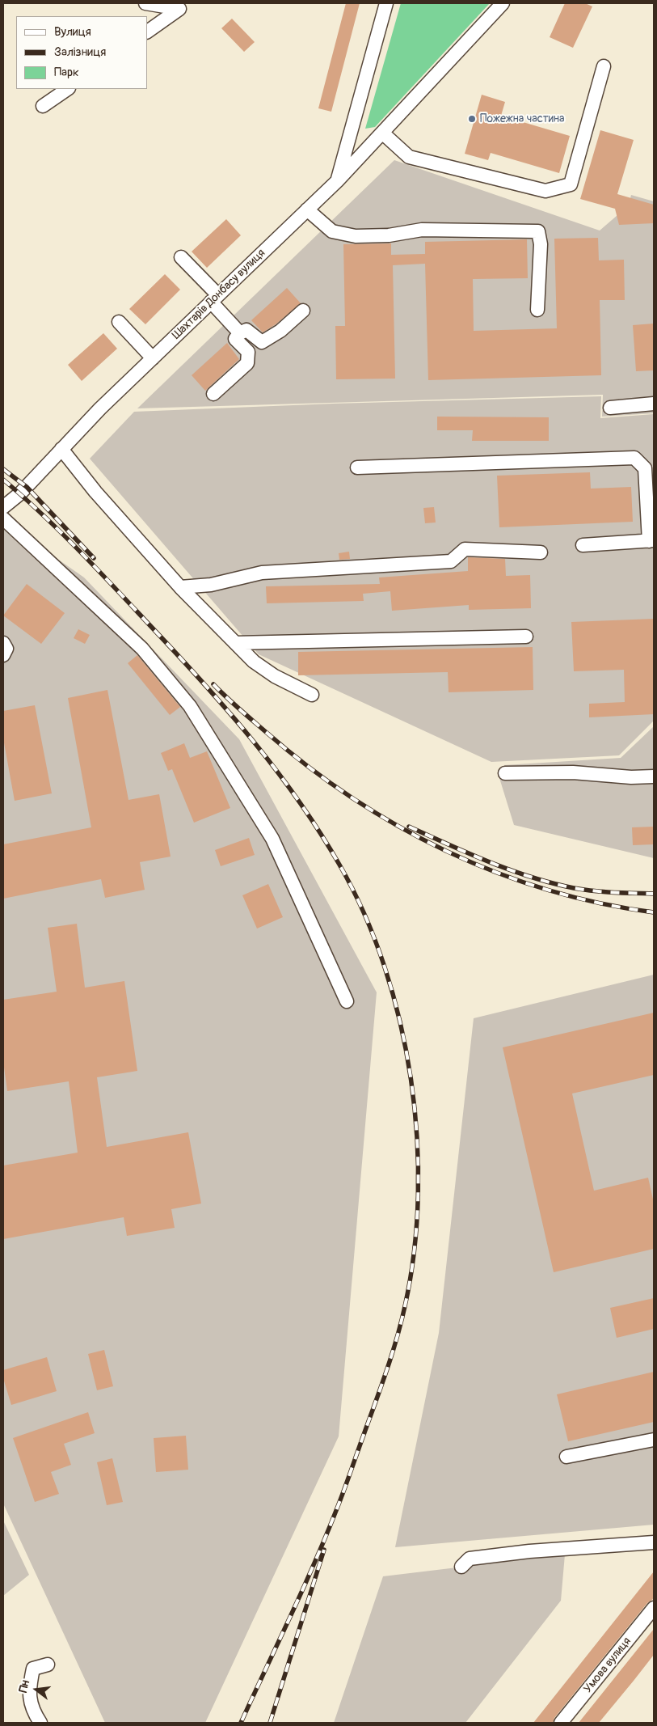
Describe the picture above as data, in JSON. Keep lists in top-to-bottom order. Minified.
{"streets":{"street":["Шахтарів Донбасу вулиця","Умова вулиця"]},"places":["Пожежна частина"],"legend":["Вулиця","Залізниця","Парк"],"north":"left"}
